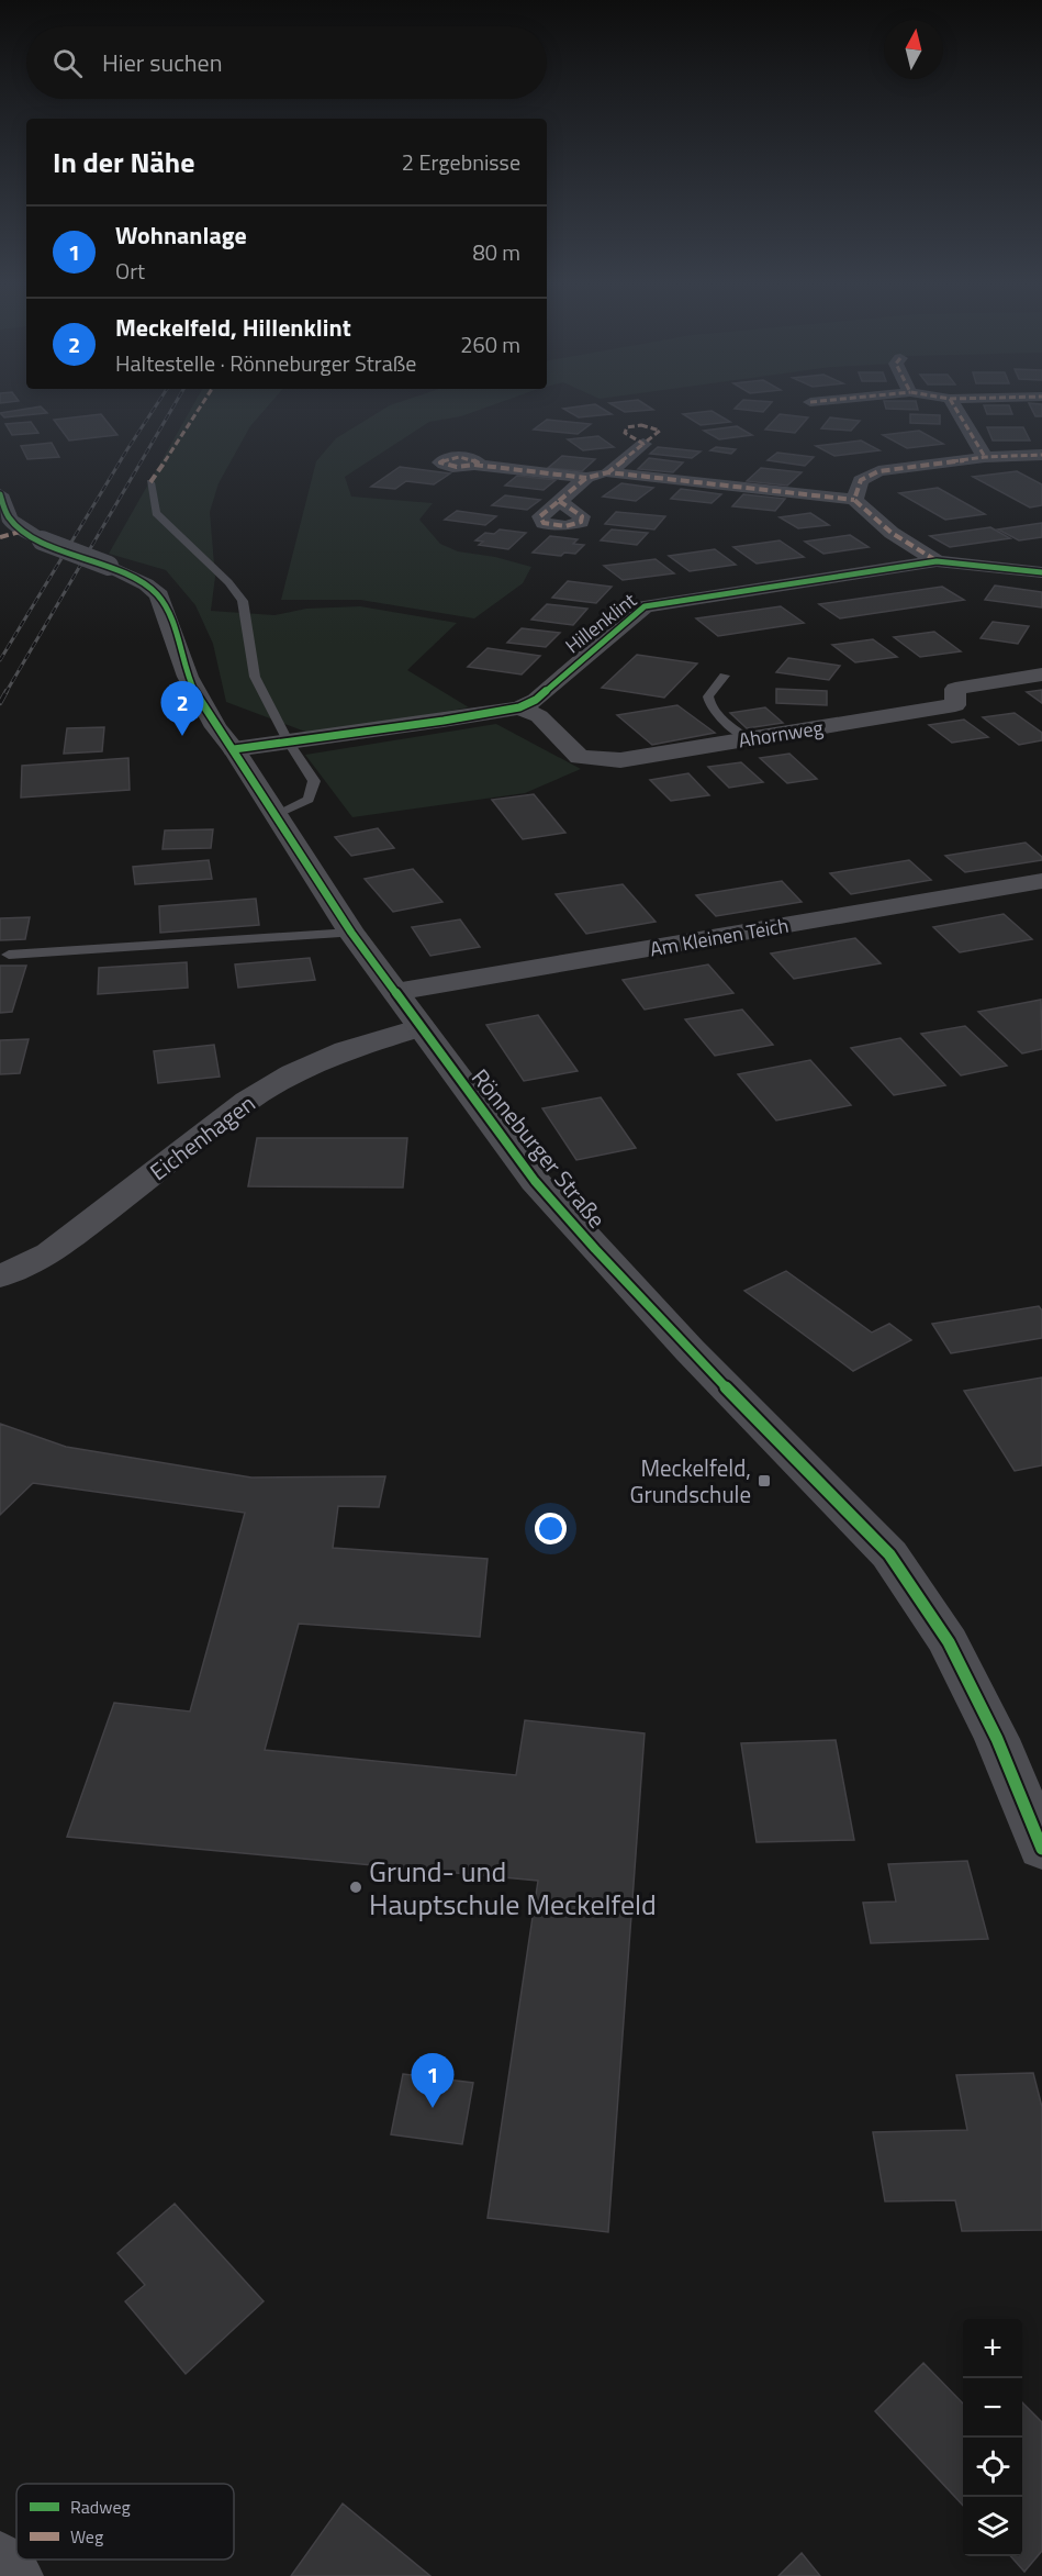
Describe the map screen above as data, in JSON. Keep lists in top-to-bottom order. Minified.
{"streets":{"street":["Hillenklint","Ahornweg","Am Kleinen Teich","Eichenhagen","Rönneburger Straße"]},"crossings":[["Hillenklint","Ahornweg"],["Hillenklint","Rönneburger Straße"],["Am Kleinen Teich","Rönneburger Straße"],["Eichenhagen","Rönneburger Straße"]],"places":{"transit":["Meckelfeld, Grundschule"],"other":["Grund- und Hauptschule Meckelfeld"]},"legend":["Radweg","Weg"],"north":"top","page":{"search":"Hier suchen","heading":["In der Nähe","2 Ergebnisse"],"list":[{"mark":"1","name":"Wohnanlage","note":"Ort","value":"80 m"},{"mark":"2","name":"Meckelfeld, Hillenklint","note":"Haltestelle · Rönneburger Straße","value":"260 m"}],"pins":["2","1"],"map_buttons":["+","−"]}}
